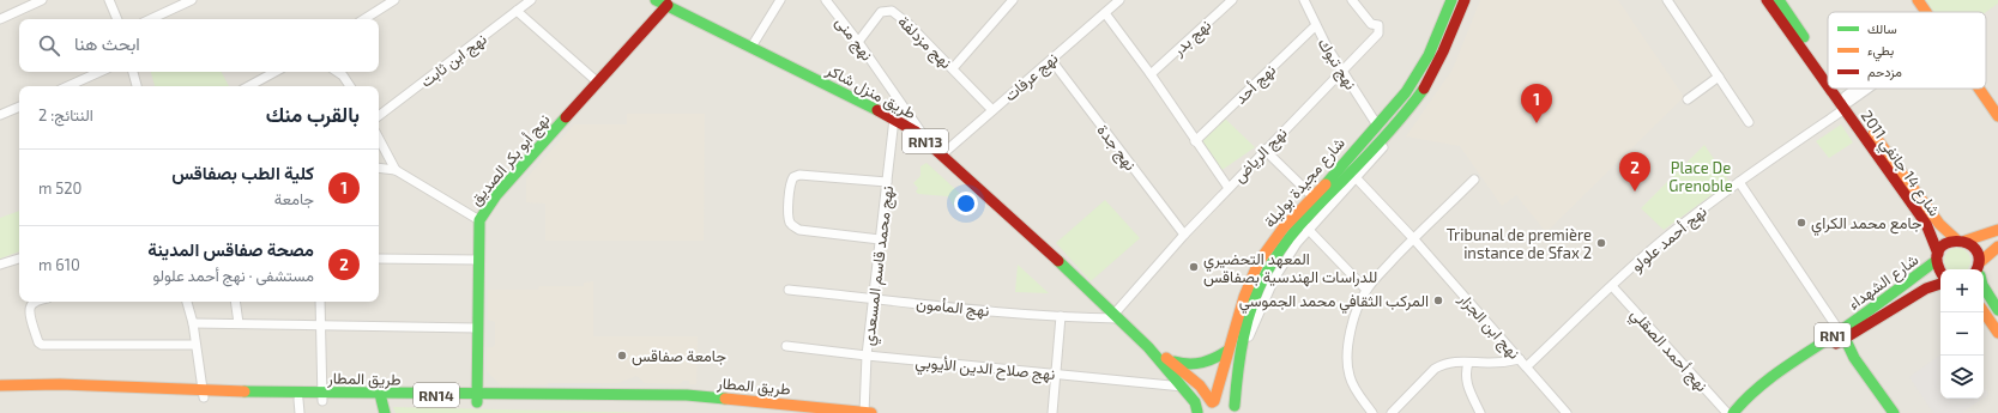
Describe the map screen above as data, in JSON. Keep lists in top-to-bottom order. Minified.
{"streets":{"main road":["طريق منزل شاكر","RN13","نهج أبو بكر الصديق","شارع 14 جانفي 2011","شارع مجيدة بوليلة","شارع الشهداء","RN1","طريق المطار","RN14"],"street":["نهج بدر","نهج منى","نهج مزدلفة","نهج ابن ثابت","نهج تبوك","نهج عرفات","نهج أحد","نهج جدة","نهج الرياض","نهج أحمد علولو","نهج محمد قاسم المسعدي","نهج المأمون","نهج ابن الجزار","نهج أحمد الصقلي","نهج صلاح الدين الأيوبي"]},"crossings":[["نهج منى","نهج مزدلفة"],["نهج منى","طريق منزل شاكر"],["نهج مزدلفة","نهج عرفات"],["نهج تبوك","نهج أحد"],["نهج تبوك","نهج الرياض"],["نهج تبوك","شارع مجيدة بوليلة"],["نهج عرفات","طريق منزل شاكر"],["نهج عرفات","نهج جدة"],["طريق منزل شاكر","نهج الرياض"],["طريق منزل شاكر","نهج أبو بكر الصديق"],["طريق منزل شاكر","شارع مجيدة بوليلة"],["طريق منزل شاكر","نهج محمد قاسم المسعدي"],["طريق منزل شاكر","نهج المأمون"],["طريق منزل شاكر","نهج صلاح الدين الأيوبي"],["نهج جدة","نهج الرياض"],["نهج الرياض","نهج المأمون"],["نهج أبو بكر الصديق","طريق المطار"],["شارع 14 جانفي 2011","نهج أحمد علولو"],["شارع 14 جانفي 2011","شارع الشهداء"],["شارع 14 جانفي 2011","RN1"],["شارع مجيدة بوليلة","نهج ابن الجزار"],["نهج أحمد علولو","نهج ابن الجزار"],["نهج أحمد علولو","نهج أحمد الصقلي"],["نهج محمد قاسم المسعدي","نهج المأمون"],["نهج محمد قاسم المسعدي","نهج صلاح الدين الأيوبي"],["نهج محمد قاسم المسعدي","طريق المطار"],["شارع الشهداء","RN1"]],"parks":["Place De Grenoble"],"places":["جامع محمد الكراي","Tribunal de première instance de Sfax 2","المعهد التحضيري للدراسات الهندسية بصفاقس","المركب الثقافي محمد الجموسي","جامعة صفاقس"],"legend":["سالك","بطيء","مزدحم"],"page":{"search":"ابحث هنا","pins":["1","2"],"heading":["بالقرب منك","النتائج: 2"],"list":[{"mark":"1","name":"كلية الطب بصفاقس","note":"جامعة","value":"520 m"},{"mark":"2","name":"مصحة صفاقس المدينة","note":"مستشفى · نهج أحمد علولو","value":"610 m"}],"map_buttons":["+","−"]}}
